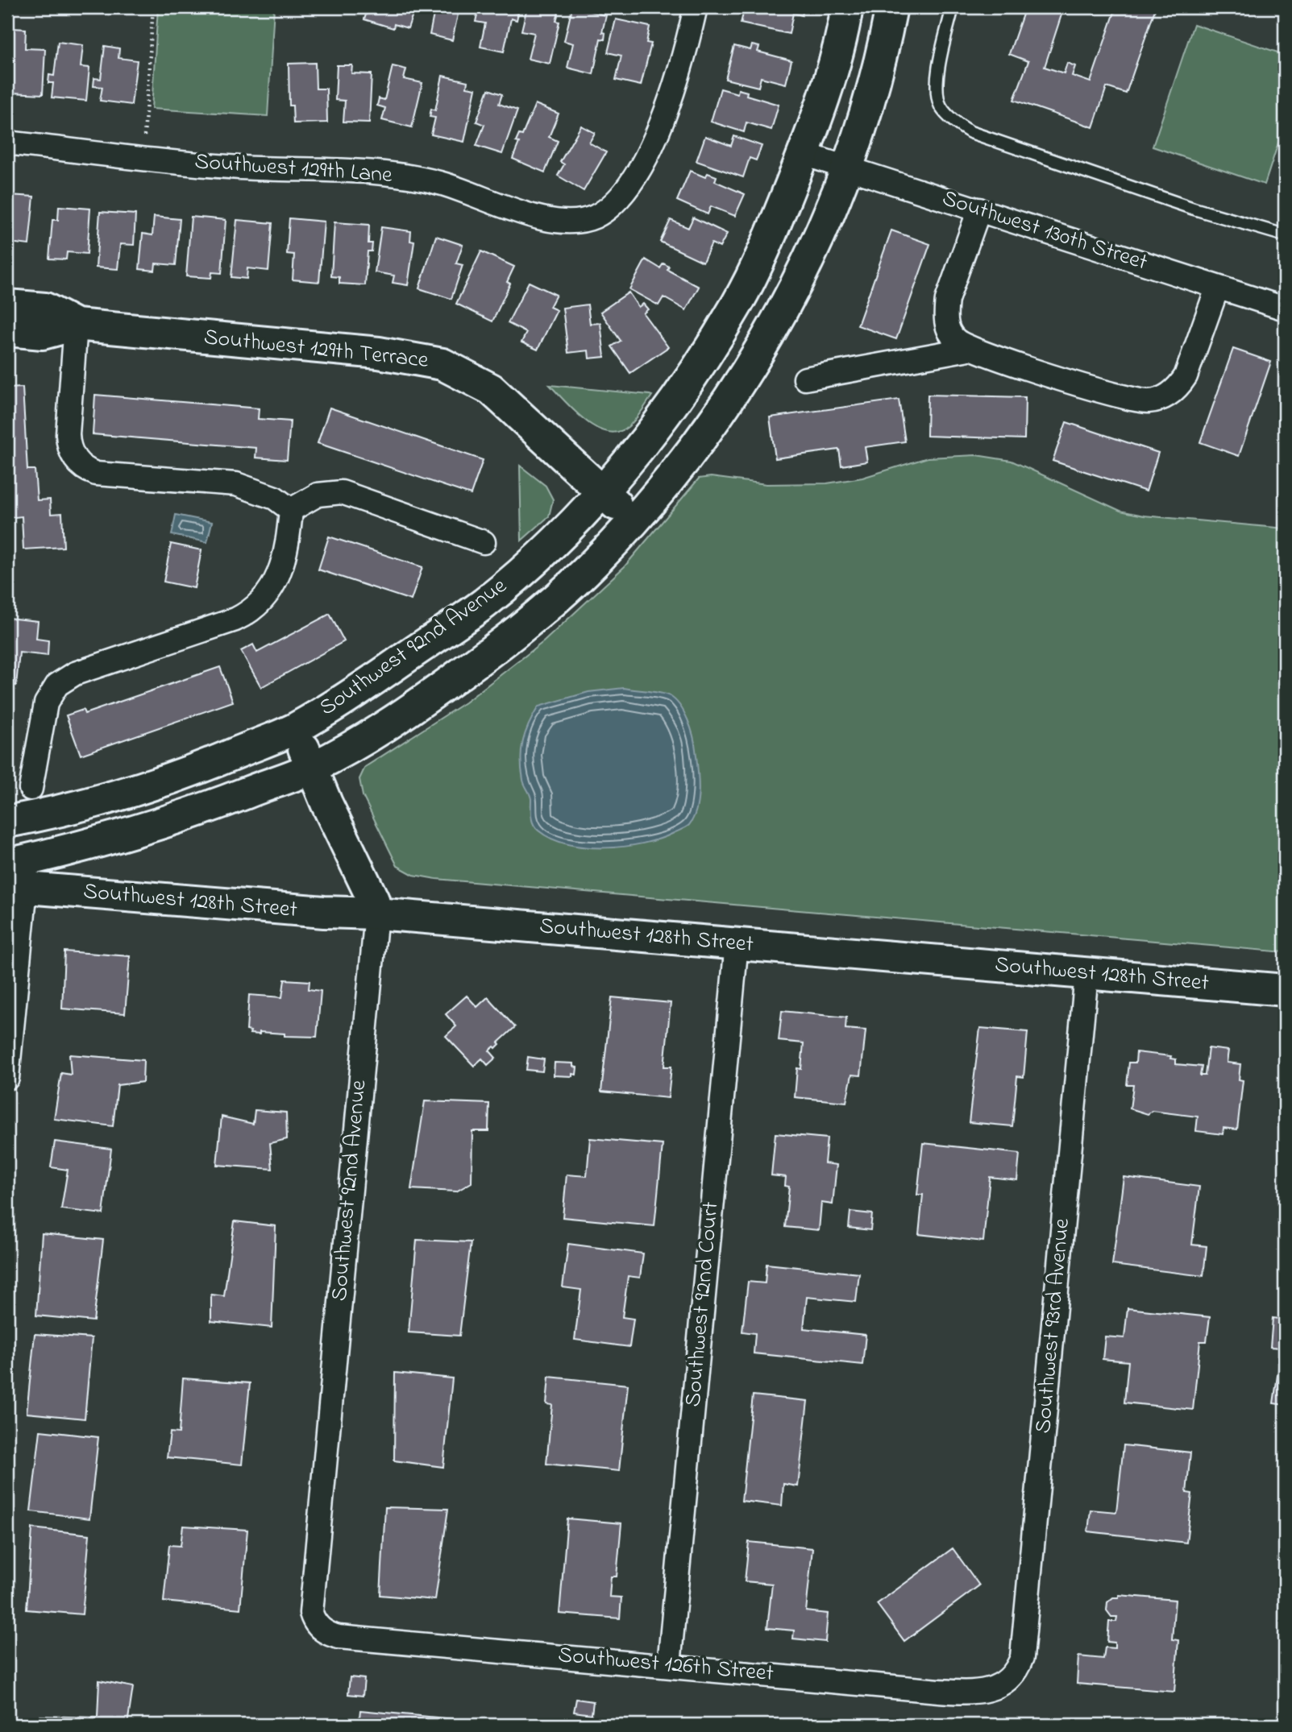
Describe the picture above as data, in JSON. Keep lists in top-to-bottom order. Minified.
{"streets":{"street":["Southwest 129th Lane","Southwest 130th Street","Southwest 129th Terrace","Southwest 92nd Avenue","Southwest 128th Street","Southwest 92nd Court","Southwest 93rd Avenue","Southwest 126th Street"]},"crossings":[["Southwest 130th Street","Southwest 92nd Avenue"],["Southwest 129th Terrace","Southwest 92nd Avenue"],["Southwest 92nd Avenue","Southwest 128th Street"],["Southwest 92nd Avenue","Southwest 126th Street"],["Southwest 128th Street","Southwest 92nd Court"],["Southwest 128th Street","Southwest 93rd Avenue"],["Southwest 92nd Court","Southwest 126th Street"],["Southwest 93rd Avenue","Southwest 126th Street"]]}
